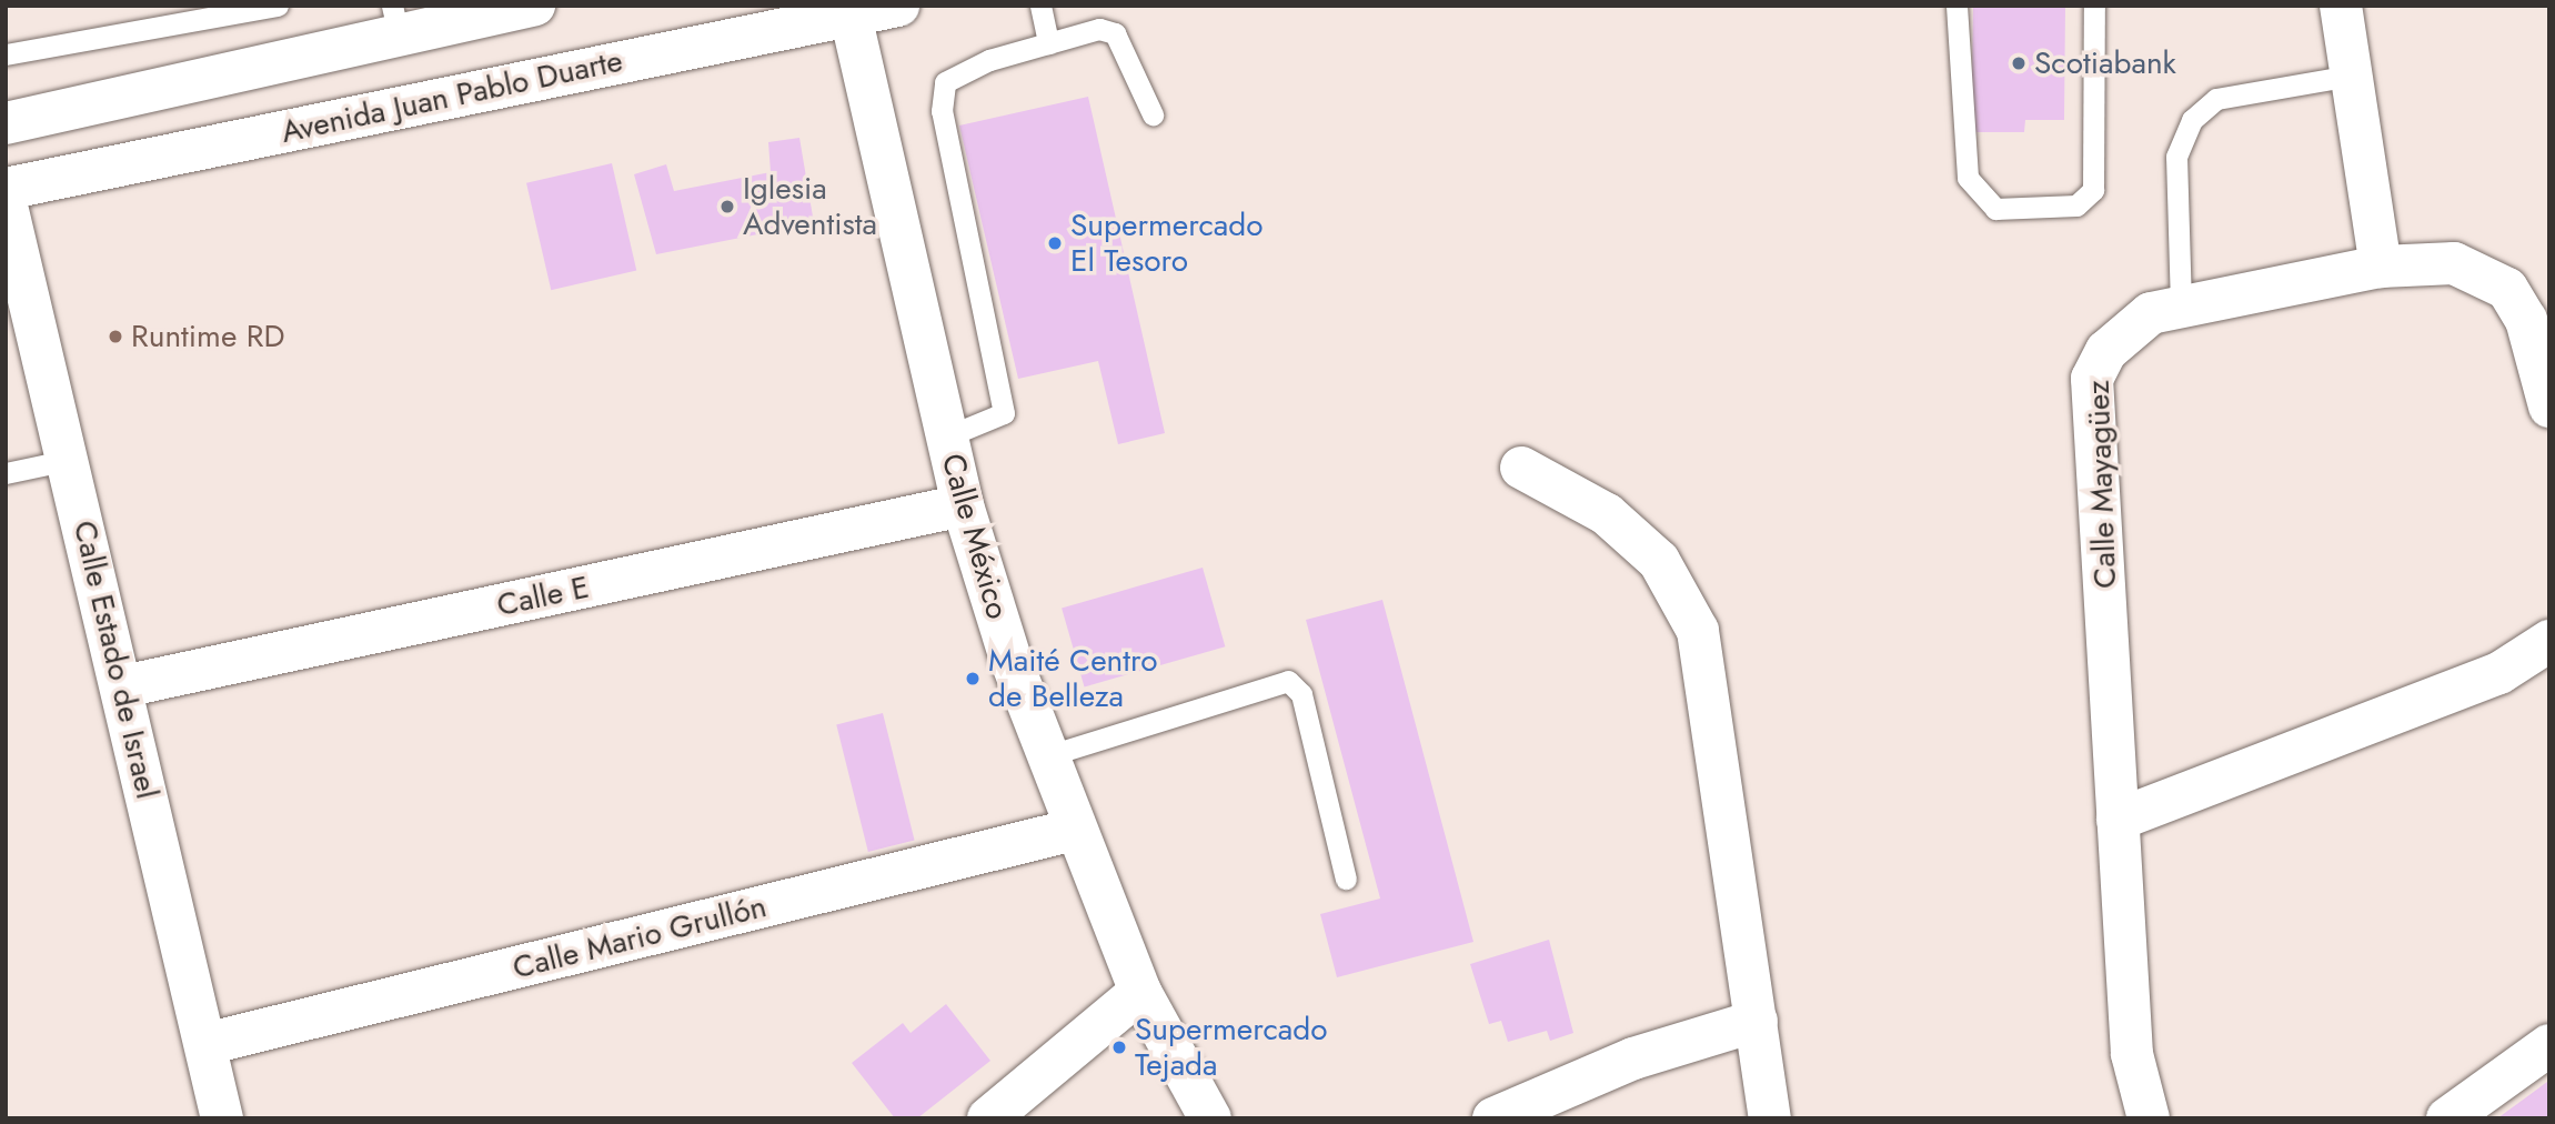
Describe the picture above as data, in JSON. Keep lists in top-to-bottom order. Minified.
{"streets":{"street":["Avenida Juan Pablo Duarte","Calle Mayagüez","Calle México","Calle E","Calle Estado de Israel","Calle Mario Grullón"]},"crossings":[["Avenida Juan Pablo Duarte","Calle México"],["Calle México","Calle E"],["Calle México","Calle Mario Grullón"],["Calle E","Calle Estado de Israel"],["Calle Estado de Israel","Calle Mario Grullón"]],"places":["Scotiabank","Iglesia Adventista","Supermercado El Tesoro","Runtime RD","Maité Centro de Belleza","Supermercado Tejada"]}
